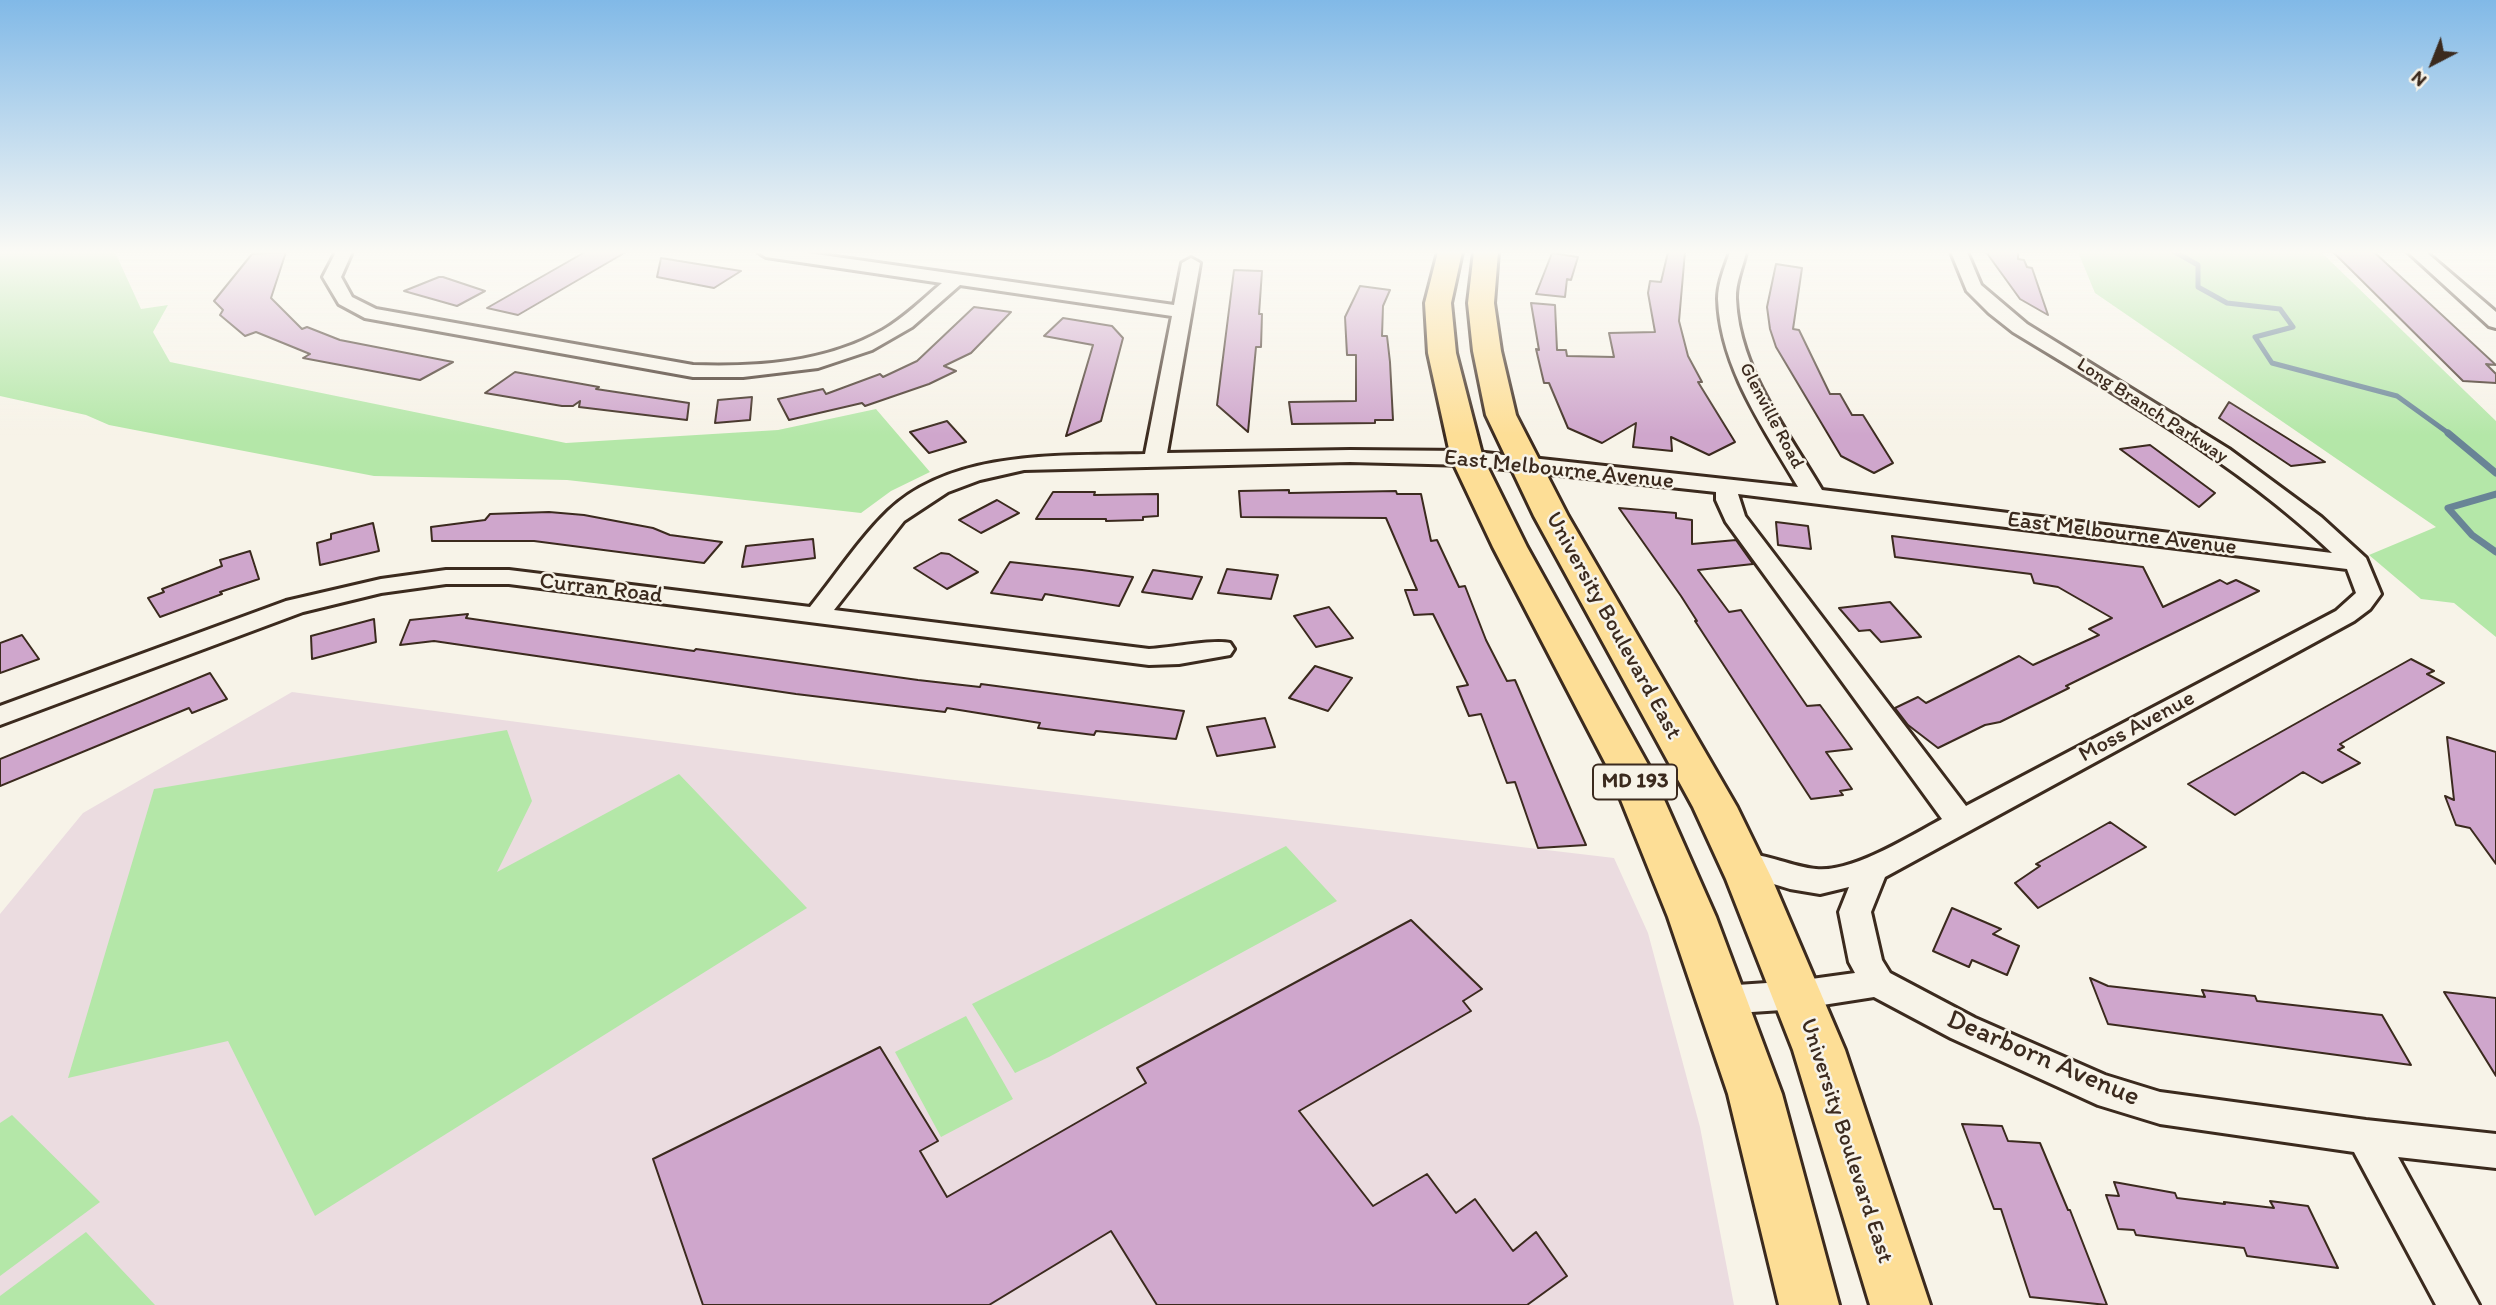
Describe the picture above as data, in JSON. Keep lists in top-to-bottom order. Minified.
{"streets":{"main road":["University Boulevard East","MD 193"],"street":["Long Branch Parkway","Glenville Road","East Melbourne Avenue","Curran Road","Moss Avenue","Dearborn Avenue"]},"crossings":[["Long Branch Parkway","East Melbourne Avenue"],["Long Branch Parkway","Moss Avenue"],["Glenville Road","East Melbourne Avenue"],["East Melbourne Avenue","Curran Road"],["East Melbourne Avenue","University Boulevard East"],["East Melbourne Avenue","Moss Avenue"],["East Melbourne Avenue","MD 193"],["University Boulevard East","Moss Avenue"]],"north":"bottom left"}
